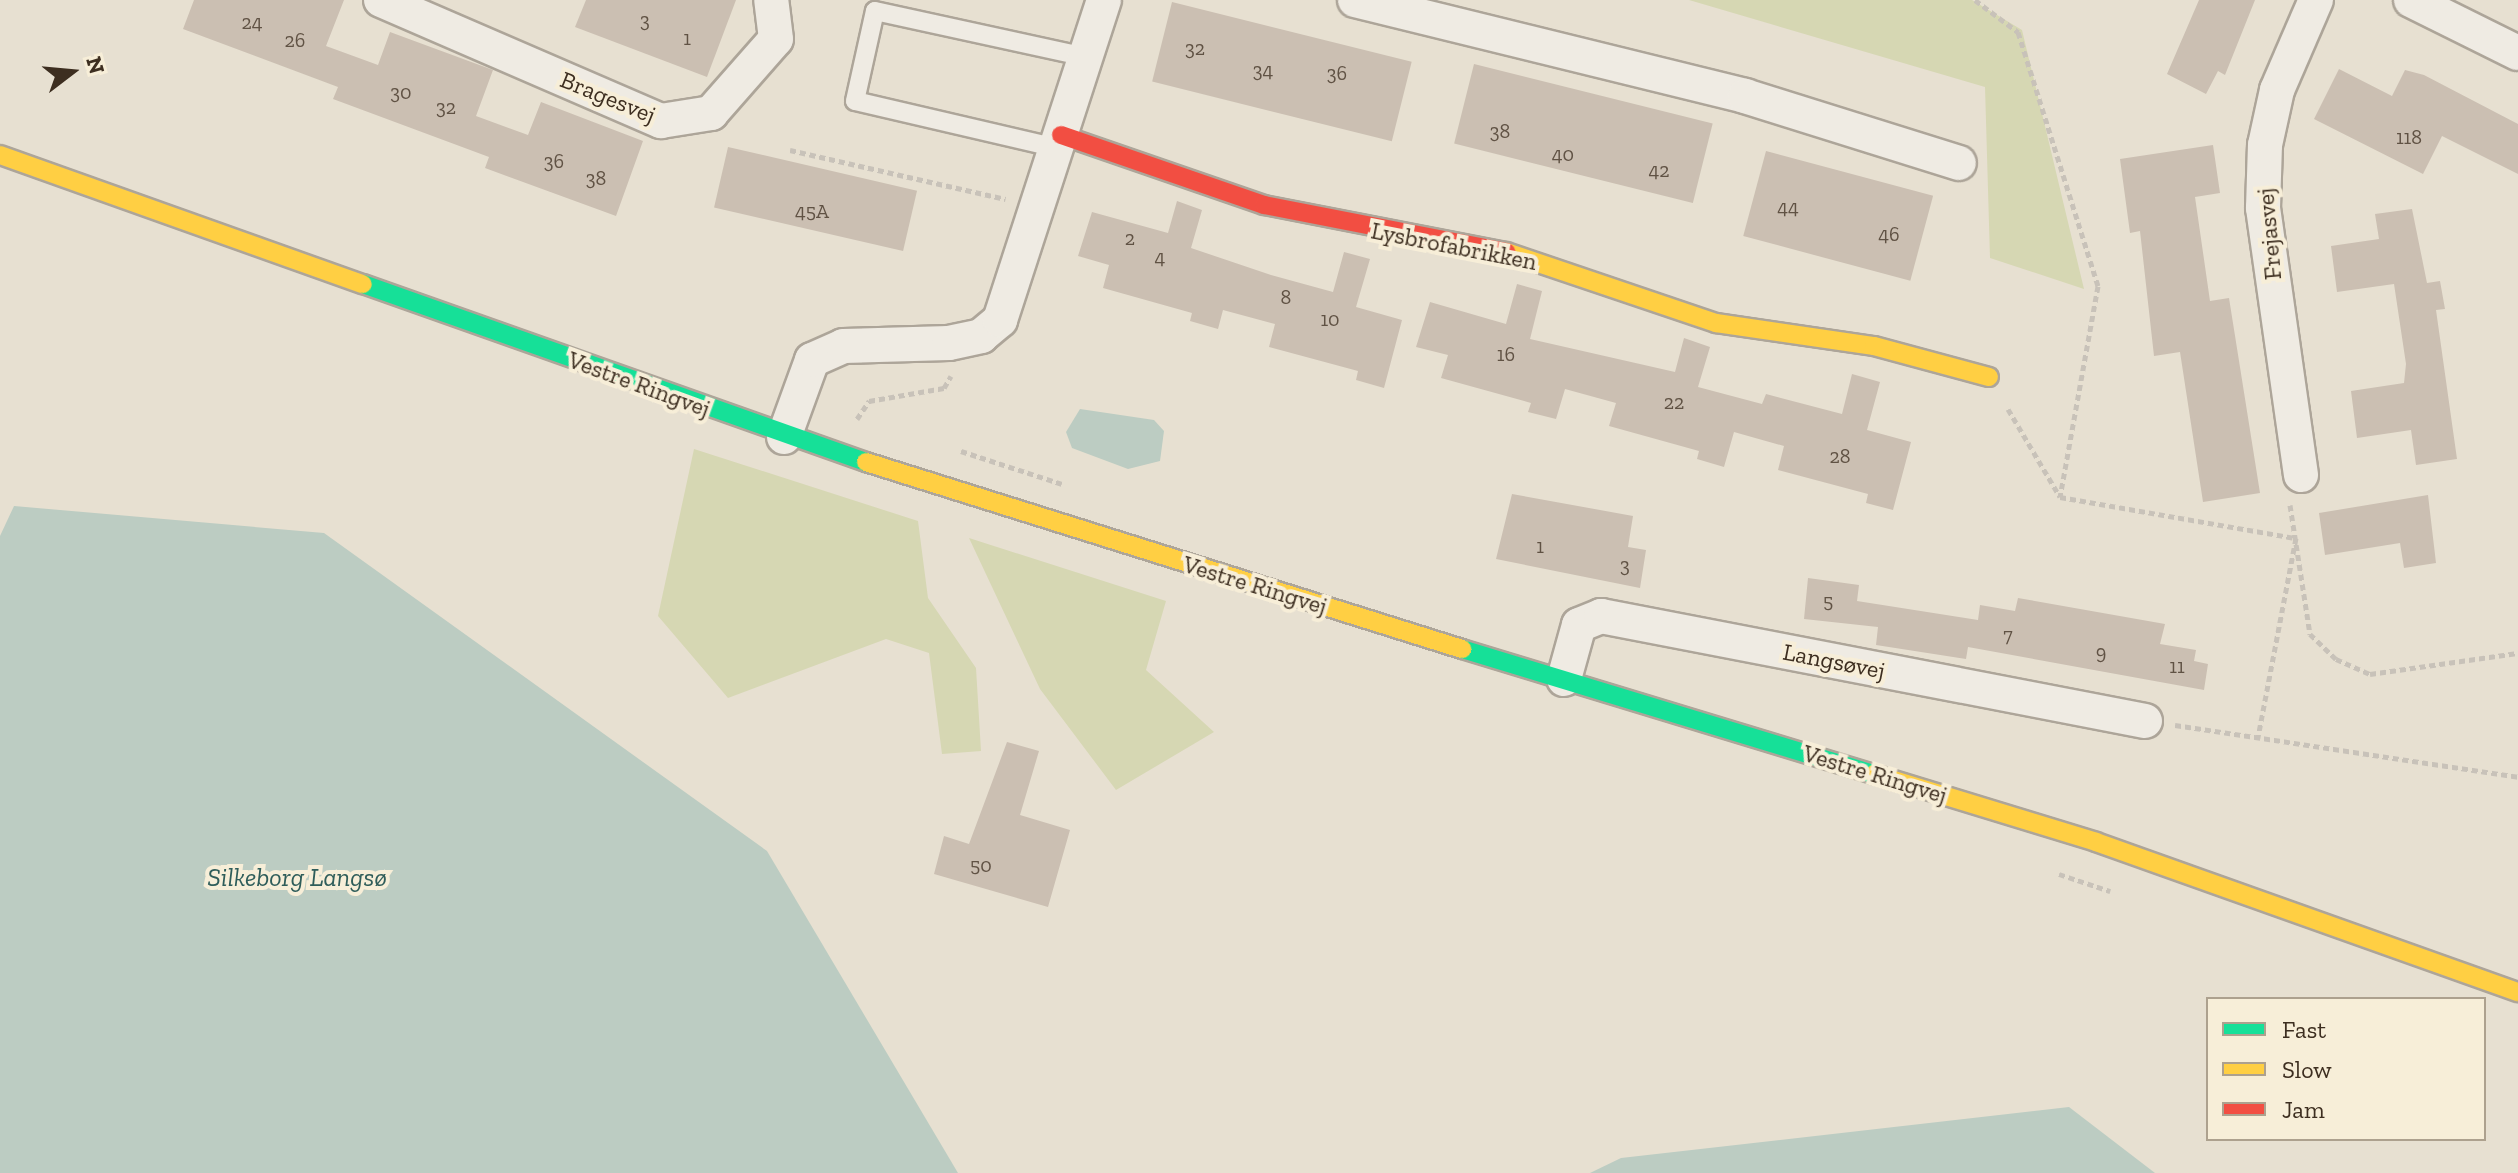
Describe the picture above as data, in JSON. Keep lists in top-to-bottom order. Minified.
{"streets":{"main road":["Lysbrofabrikken","Vestre Ringvej"],"street":["Bragesvej","Frejasvej","Langsøvej"]},"crossings":[["Vestre Ringvej","Langsøvej"]],"water":["Silkeborg Langsø"],"house_numbers":["3","24","1","26","32","34","36","30","32","38","118","40","36","42","38","44","45A","46","2","4","8","10","16","22","28","1","3","5","7","9","11","50"],"legend":["Fast","Slow","Jam"],"north":"right"}
